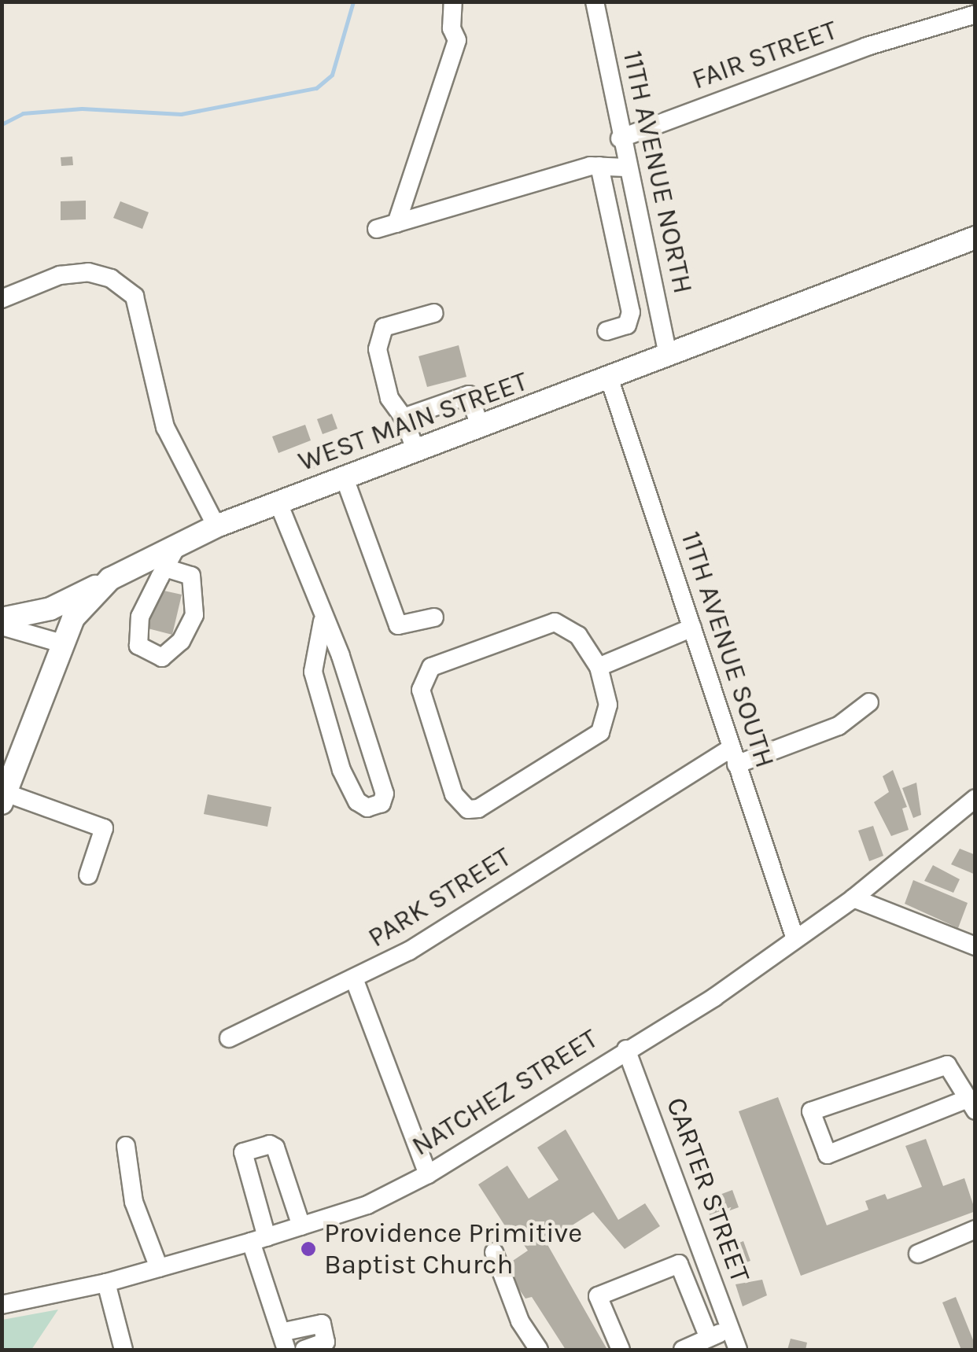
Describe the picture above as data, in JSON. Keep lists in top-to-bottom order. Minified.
{"streets":{"main road":["WEST MAIN STREET"],"street":["FAIR STREET","11TH AVENUE NORTH","11TH AVENUE SOUTH","PARK STREET","NATCHEZ STREET","CARTER STREET"]},"crossings":[["FAIR STREET","11TH AVENUE NORTH"],["11TH AVENUE NORTH","WEST MAIN STREET"],["WEST MAIN STREET","11TH AVENUE SOUTH"],["11TH AVENUE SOUTH","PARK STREET"],["11TH AVENUE SOUTH","NATCHEZ STREET"],["PARK STREET","NATCHEZ STREET"],["NATCHEZ STREET","CARTER STREET"]],"places":["Providence Primitive Baptist Church"]}
